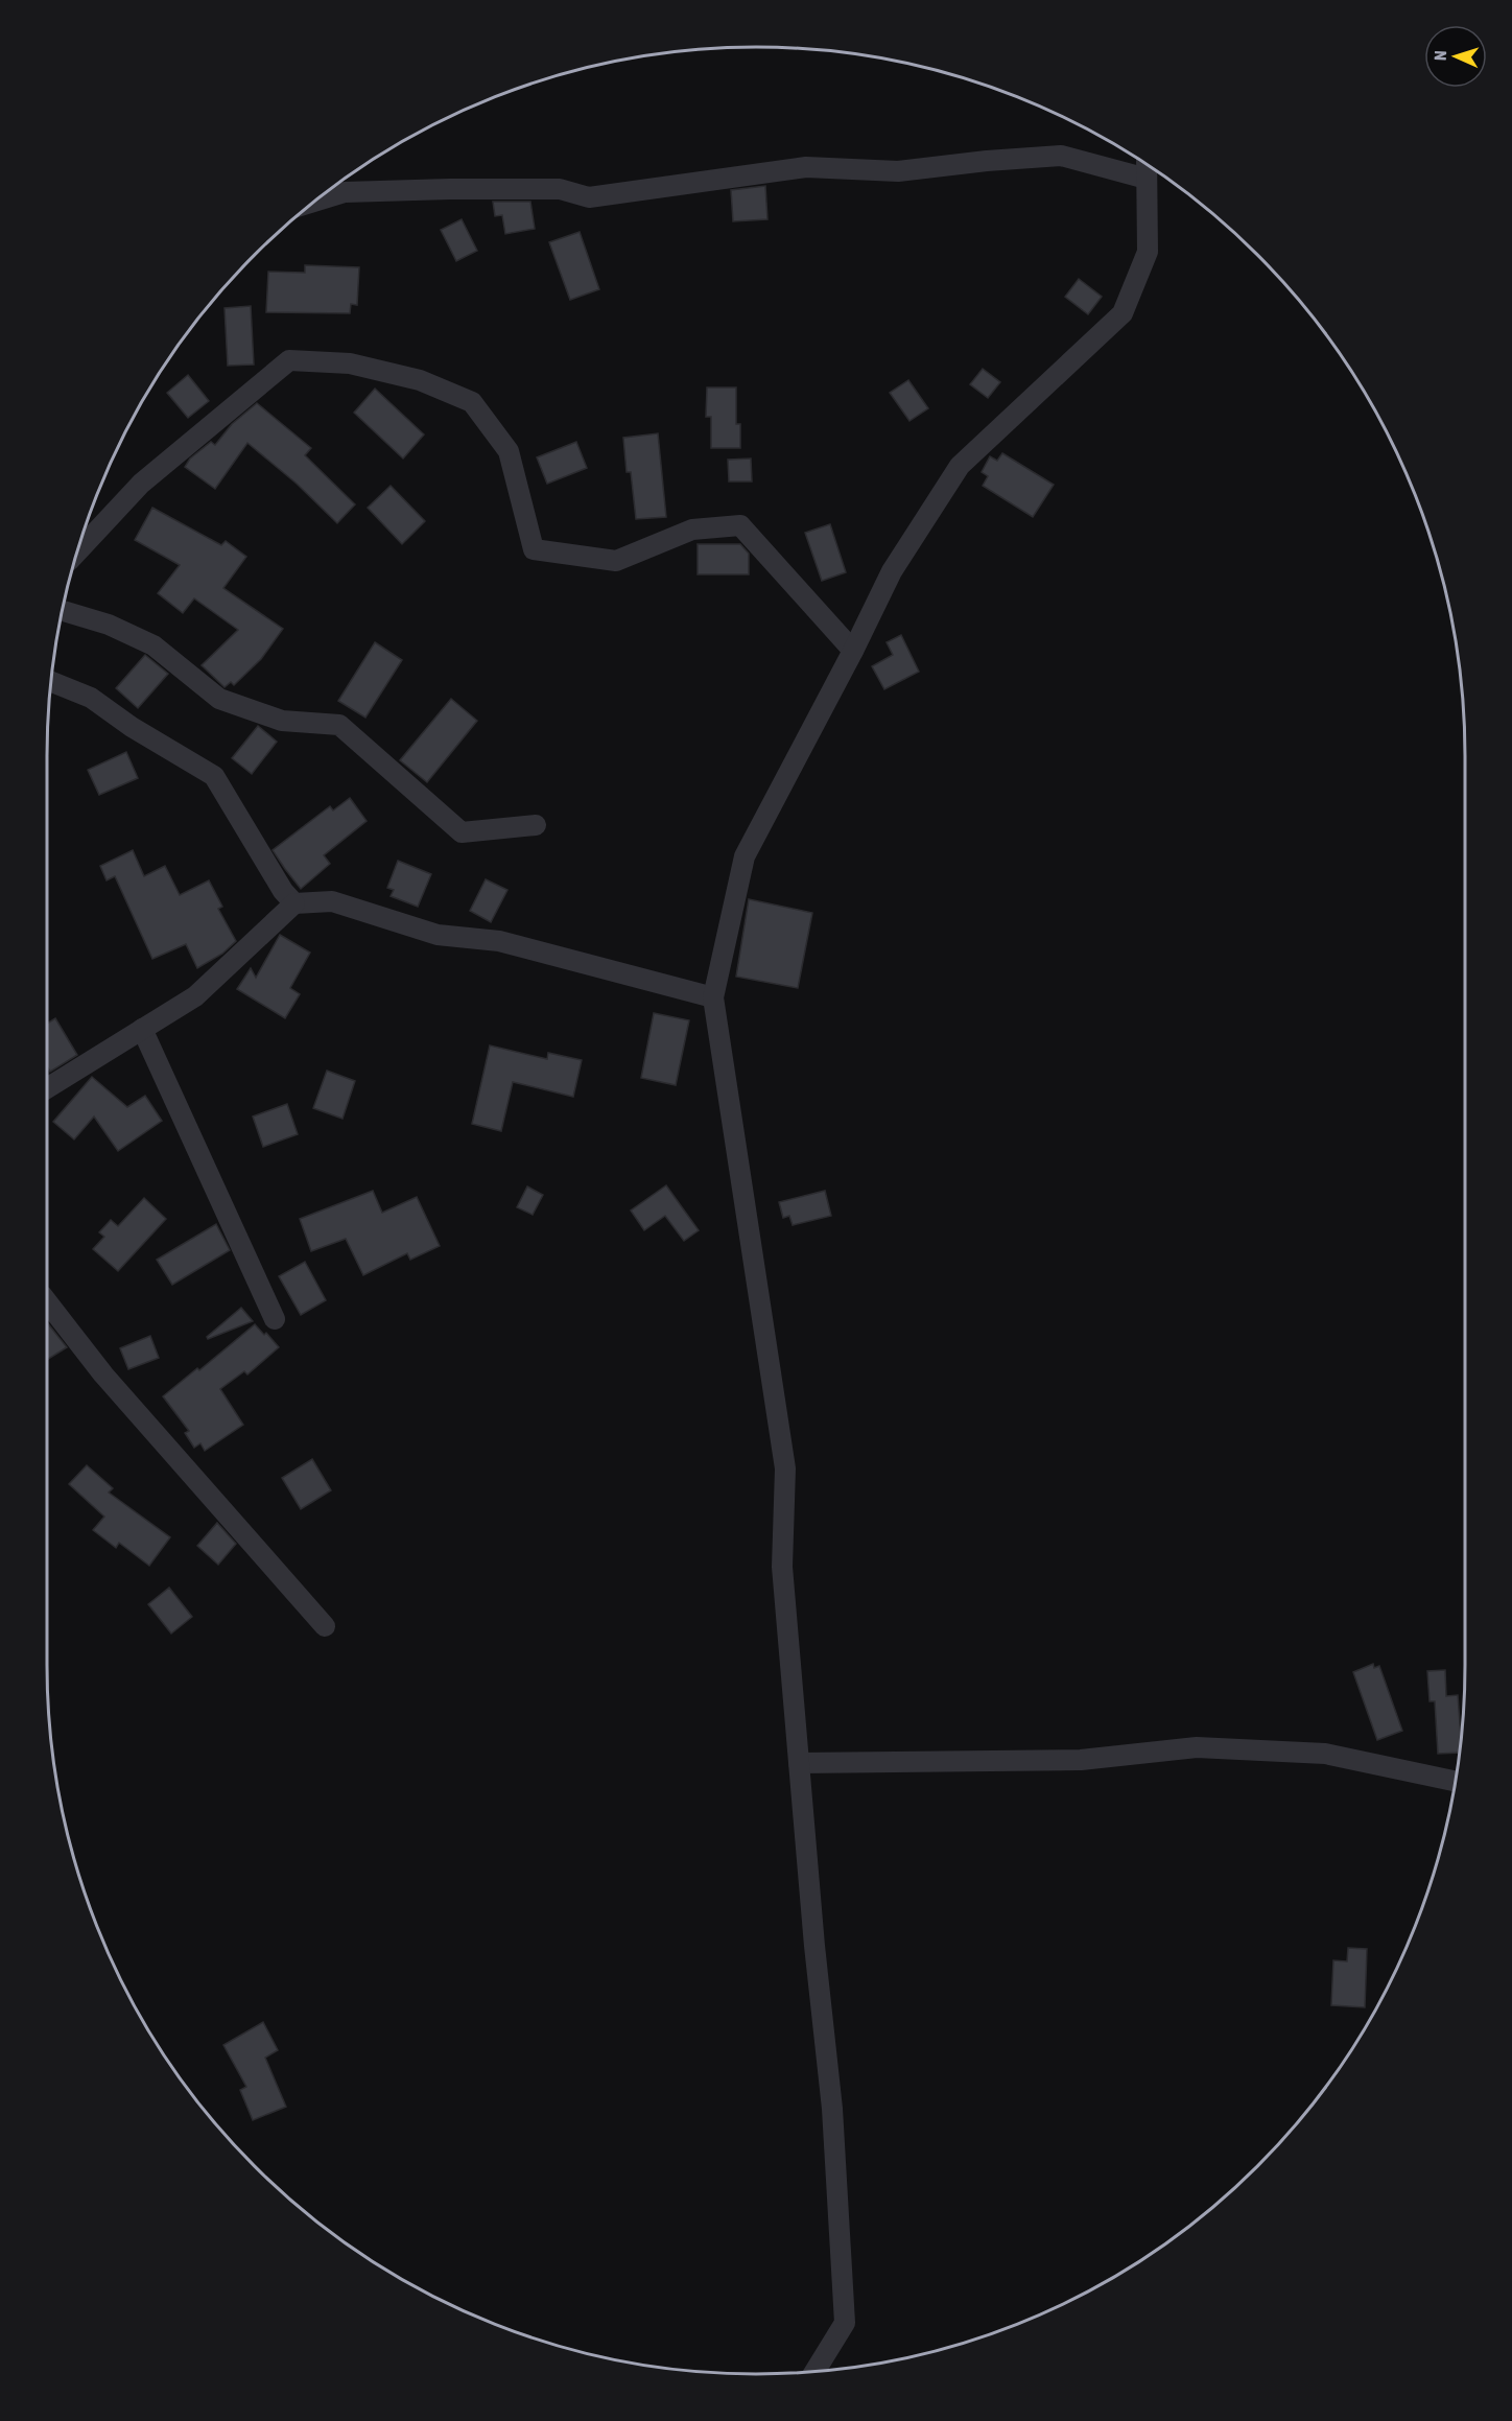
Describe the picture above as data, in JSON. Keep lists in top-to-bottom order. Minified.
{"north":"left"}
